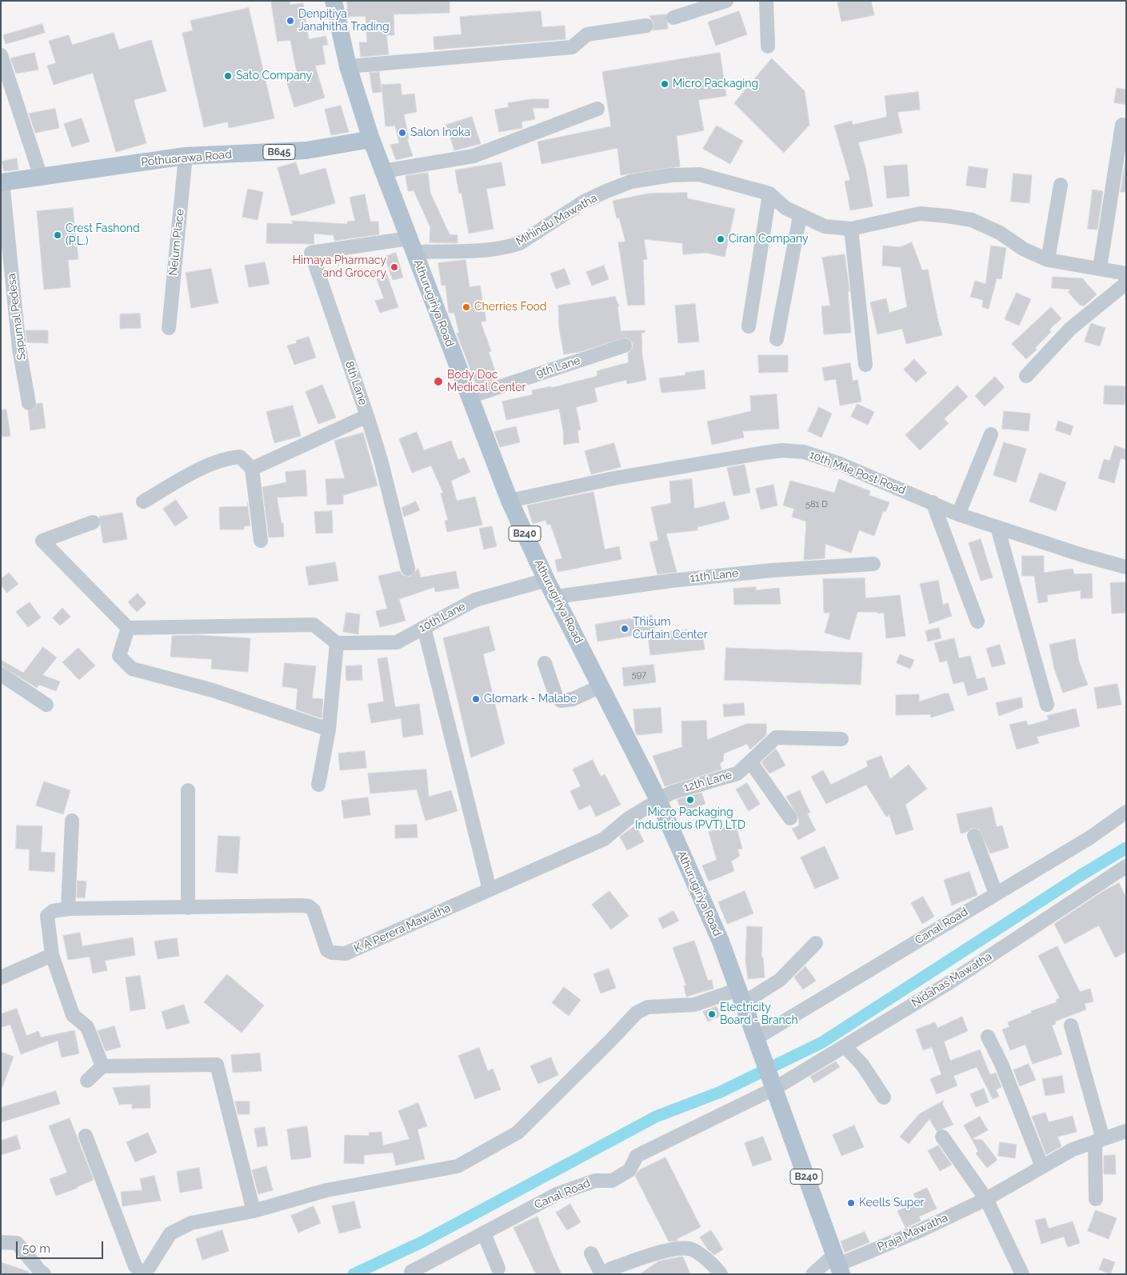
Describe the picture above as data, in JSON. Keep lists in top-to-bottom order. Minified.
{"streets":{"main road":["B645","Pothuarawa Road","Athurugiriya Road","B240"],"street":["Mihindu Mawatha","Nelum Place","Sapumal Pedesa","9th Lane","8th Lane","10th Mile Post Road","11th Lane","10th Lane","12th Lane","Canal Road","K A Perera Mawatha","Nidahas Mawatha","Praja Mawatha"]},"crossings":[["Pothuarawa Road","Nelum Place"],["Pothuarawa Road","Athurugiriya Road"],["Pothuarawa Road","Sapumal Pedesa"],["Mihindu Mawatha","Athurugiriya Road"],["Mihindu Mawatha","8th Lane"],["Athurugiriya Road","9th Lane"],["Athurugiriya Road","8th Lane"],["Athurugiriya Road","10th Mile Post Road"],["Athurugiriya Road","B240"],["Athurugiriya Road","11th Lane"],["Athurugiriya Road","10th Lane"],["Athurugiriya Road","12th Lane"],["Athurugiriya Road","Canal Road"],["Athurugiriya Road","K A Perera Mawatha"],["Athurugiriya Road","Nidahas Mawatha"],["B240","Canal Road"],["B240","Nidahas Mawatha"],["B240","Praja Mawatha"],["12th Lane","K A Perera Mawatha"],["Canal Road","Nidahas Mawatha"]],"places":["Denpitiya Janahitha Trading","Sato Company","Micro Packaging","Salon Inoka","Crest Fashond (P.L.)","Ciran Company","Himaya Pharmacy and Grocery","Cherries Food","Body Doc Medical Center","Thisum Curtain Center","Glomark - Malabe","Micro Packaging Industrious (PVT) LTD","Electricity Board - Branch","Keells Super"],"house_numbers":["581 D","597"],"scale_bar":"50 m"}
